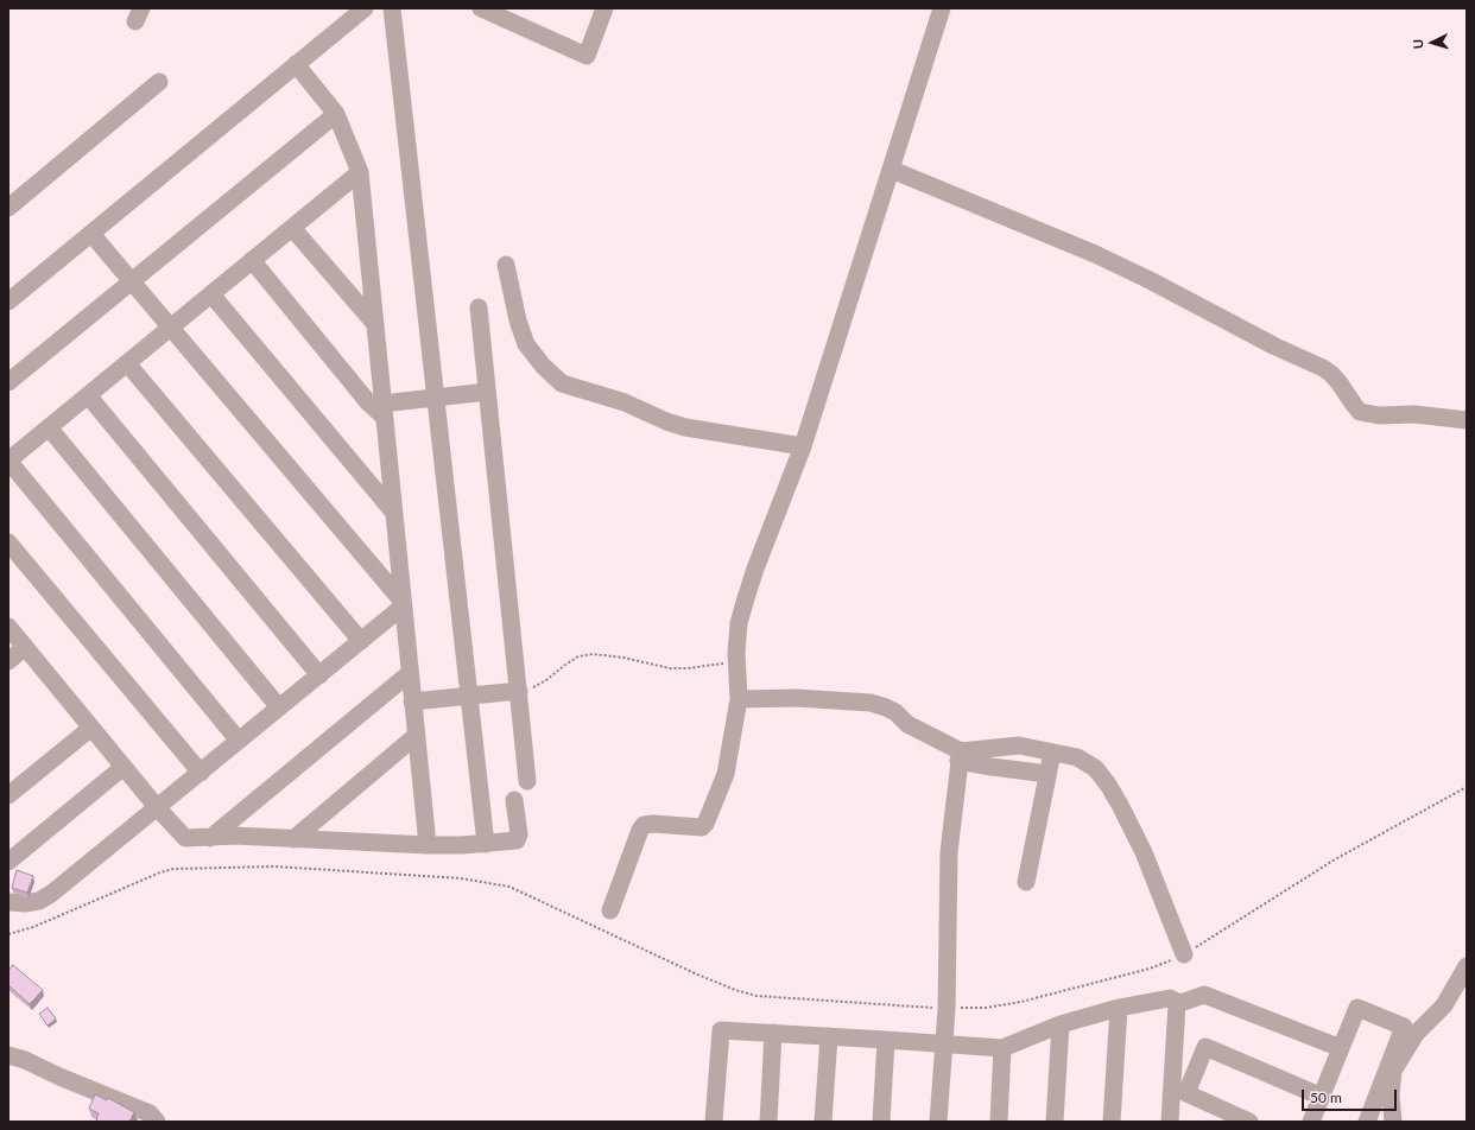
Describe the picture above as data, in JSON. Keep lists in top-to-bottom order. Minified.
{"scale_bar":"50 m","north":"left"}
